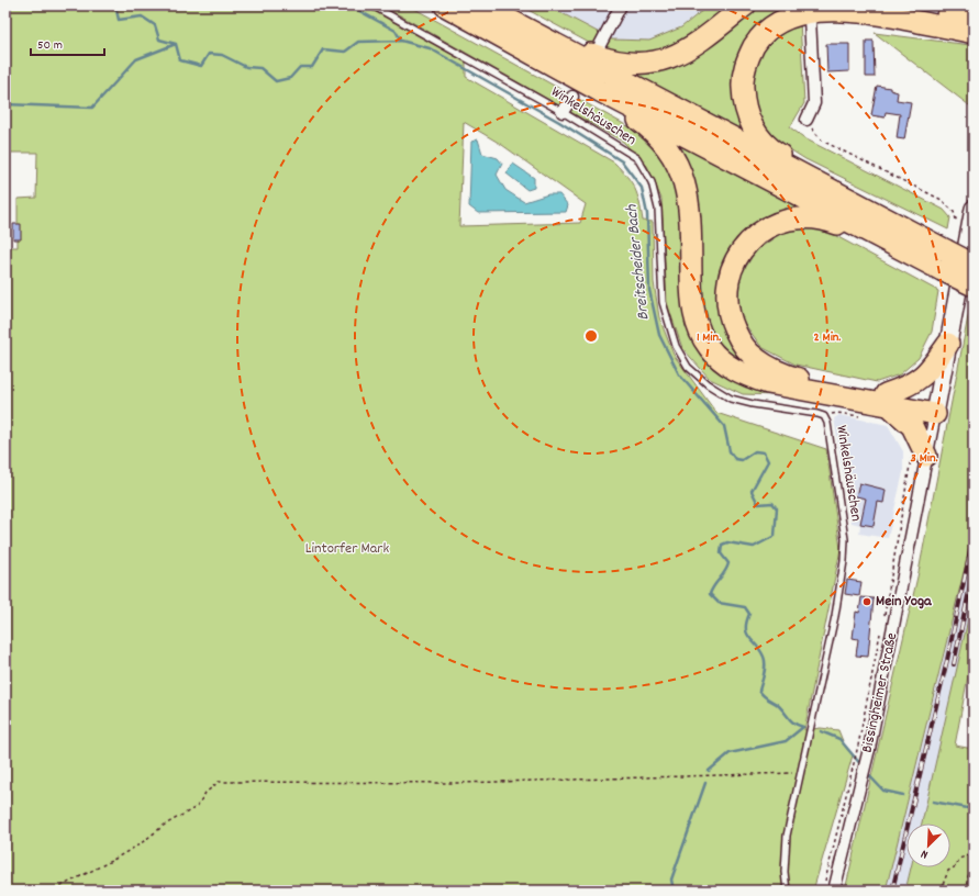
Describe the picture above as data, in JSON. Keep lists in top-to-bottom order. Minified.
{"streets":{"street":["Bissingheimer Straße"],"lane":["Winkelshäuschen"]},"water":["Breitscheider Bach"],"parks":["Lintorfer Mark"],"places":["Mein Yoga"],"scale_bar":"50 m","north":"bottom left","rings":["1 Min.","2 Min.","3 Min."]}
